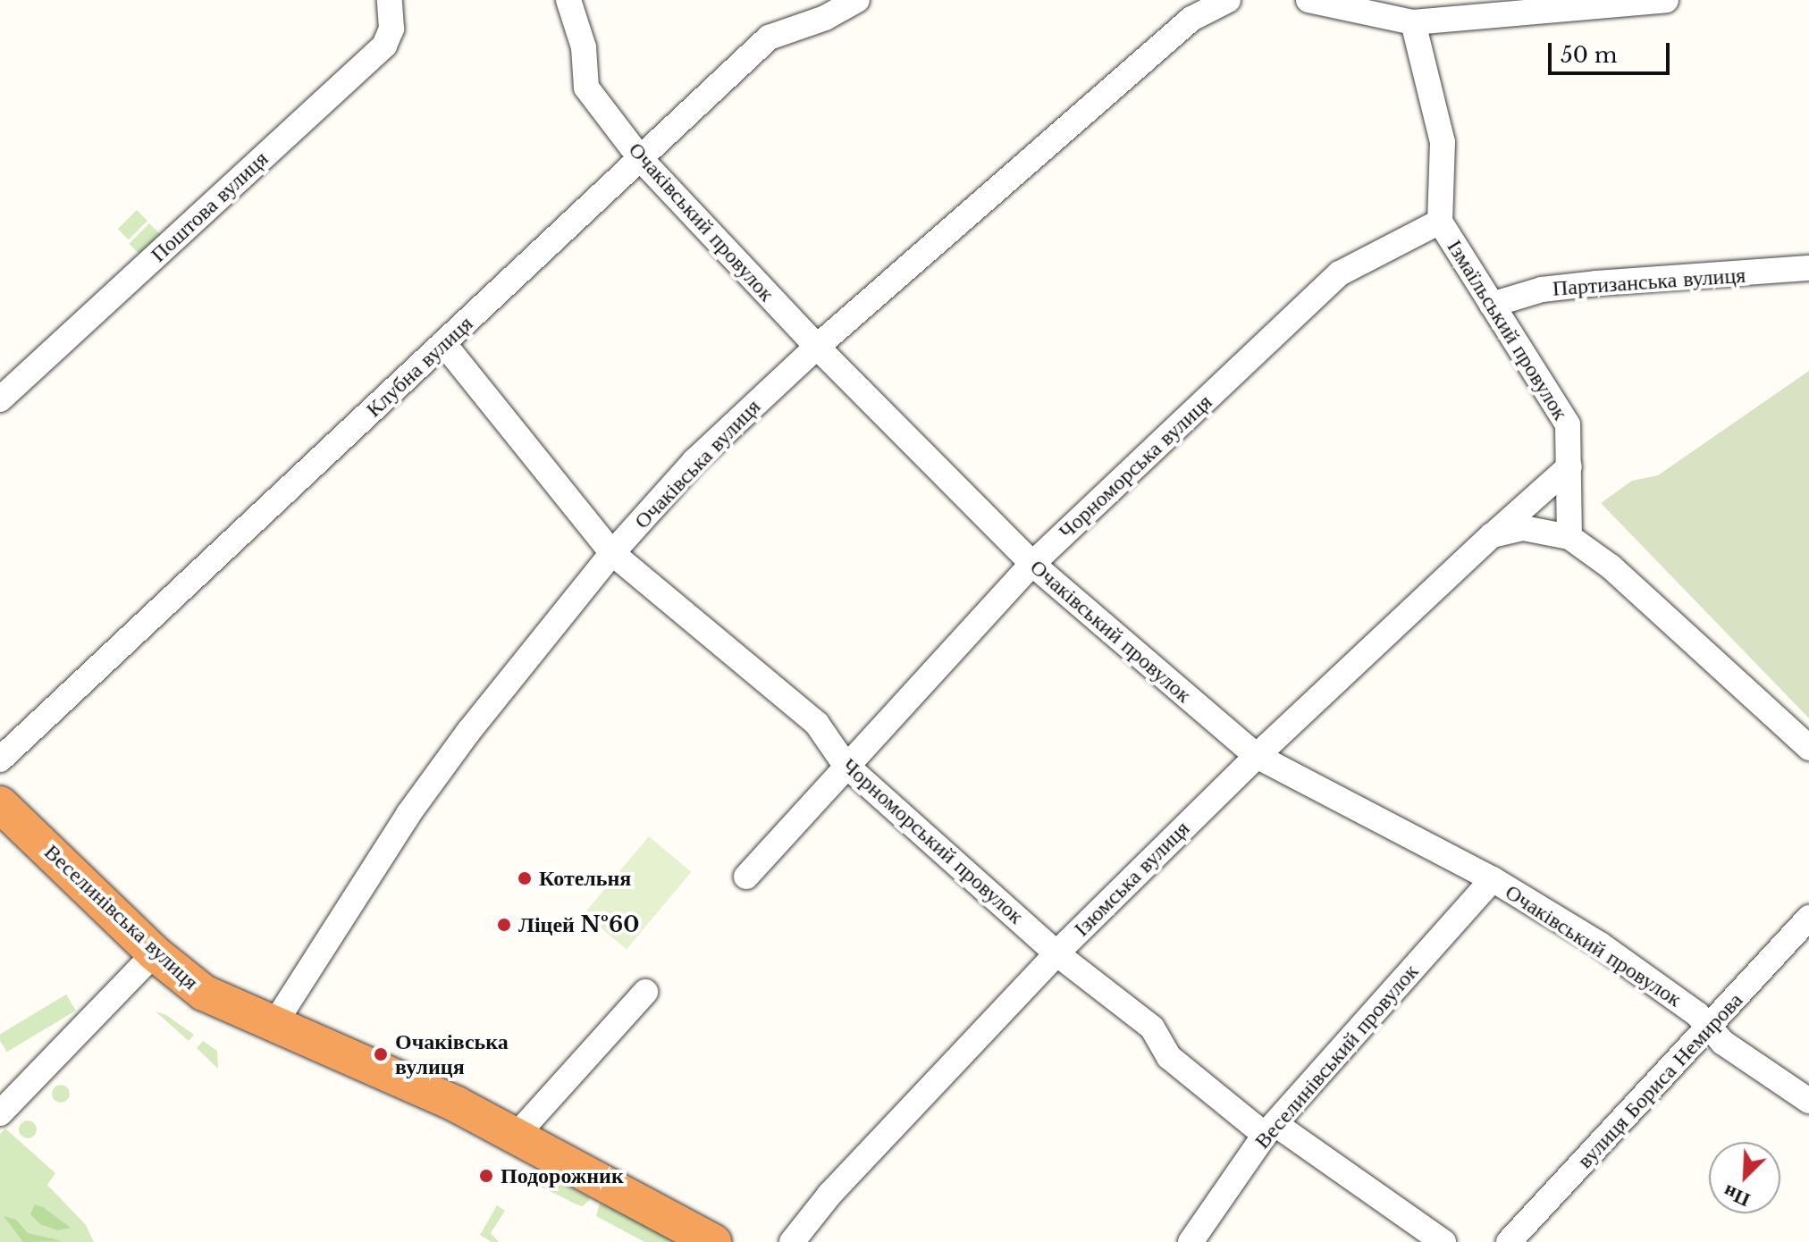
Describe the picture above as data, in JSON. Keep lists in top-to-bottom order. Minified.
{"streets":{"highway":["Веселинівська вулиця"],"street":["Поштова вулиця","Очаківський провулок","Партизанська вулиця","Ізмаїльський провулок","Клубна вулиця","Очаківська вулиця","Чорноморська вулиця","Чорноморський провулок","Ізюмська вулиця","Веселинівський провулок","вулиця Бориса Немирова"]},"crossings":[["Очаківський провулок","Клубна вулиця"],["Очаківський провулок","Очаківська вулиця"],["Очаківський провулок","Чорноморська вулиця"],["Очаківський провулок","Ізюмська вулиця"],["Очаківський провулок","Веселинівський провулок"],["Очаківський провулок","вулиця Бориса Немирова"],["Партизанська вулиця","Ізмаїльський провулок"],["Ізмаїльський провулок","Чорноморська вулиця"],["Ізмаїльський провулок","Ізюмська вулиця"],["Клубна вулиця","Чорноморський провулок"],["Очаківська вулиця","Чорноморський провулок"],["Очаківська вулиця","Веселинівська вулиця"],["Чорноморська вулиця","Чорноморський провулок"],["Чорноморський провулок","Ізюмська вулиця"],["Чорноморський провулок","Веселинівський провулок"]],"places":["Котельня","Ліцей №60","Очаківська вулиця","Подорожник"],"scale_bar":"50 m","north":"bottom left"}
